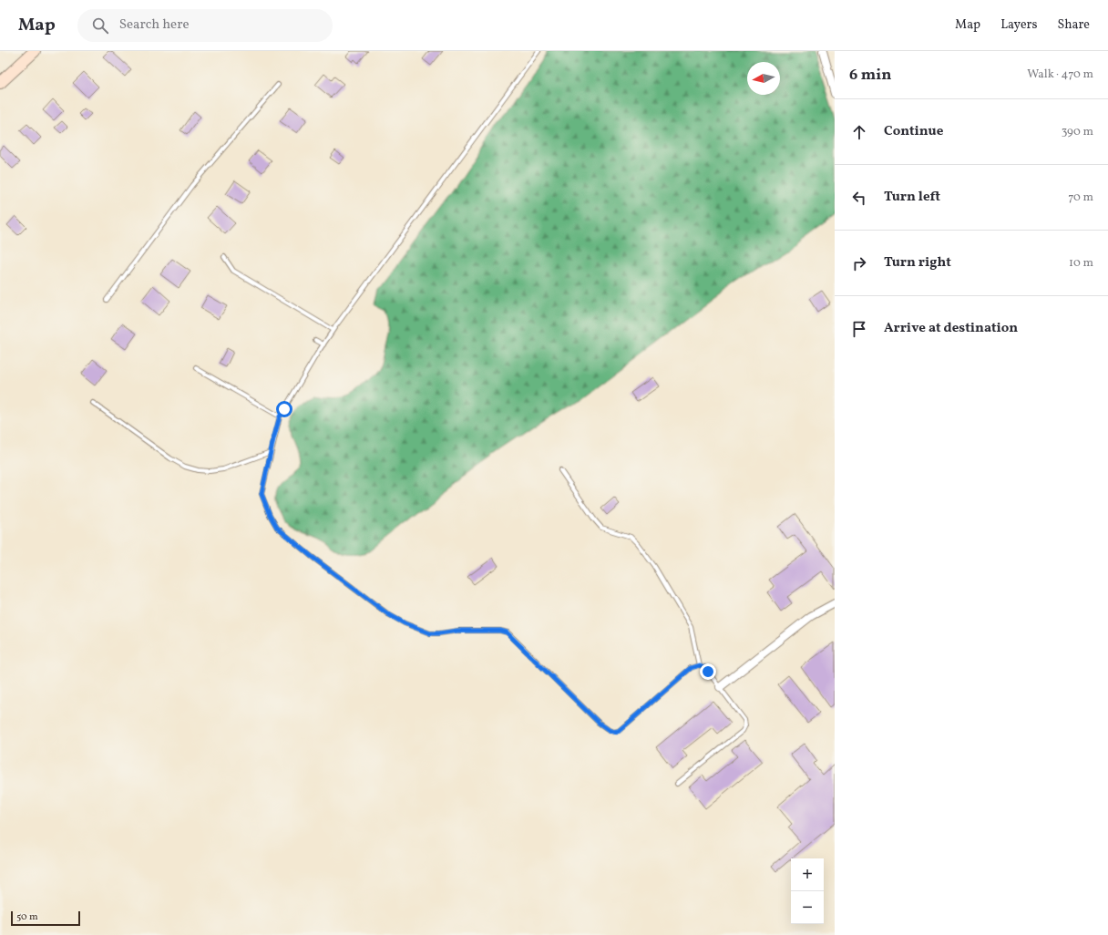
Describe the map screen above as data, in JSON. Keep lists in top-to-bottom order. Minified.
{"scale_bar":"50 m","north":"left","page":{"header":"Map","search":"Search here","nav":["Map","Layers","Share"],"heading":["6 min","Walk · 470 m"],"list":[["Continue","390 m"],["Turn left","70 m"],["Turn right","10 m"],"Arrive at destination"],"map_buttons":["+","−"],"scale":"50 m"}}
